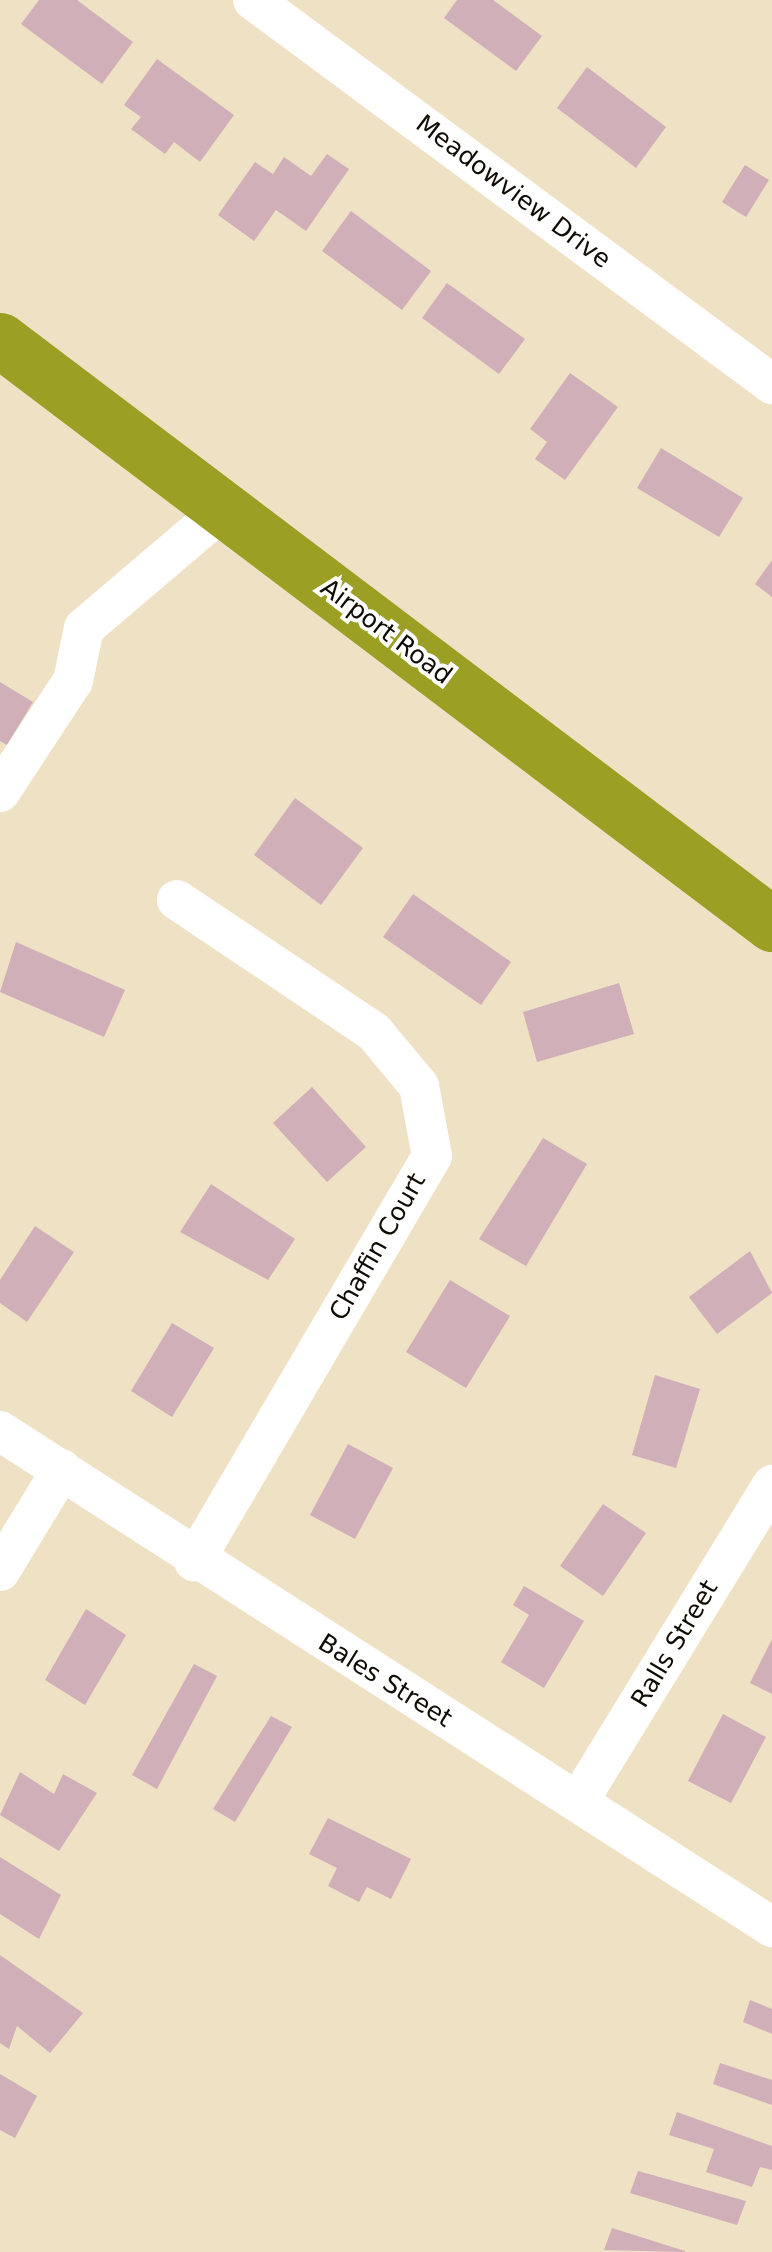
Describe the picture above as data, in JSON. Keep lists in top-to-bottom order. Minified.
{"streets":{"highway":["Airport Road"],"street":["Meadowview Drive","Chaffin Court","Ralls Street","Bales Street"]},"crossings":[["Chaffin Court","Bales Street"],["Ralls Street","Bales Street"]]}
